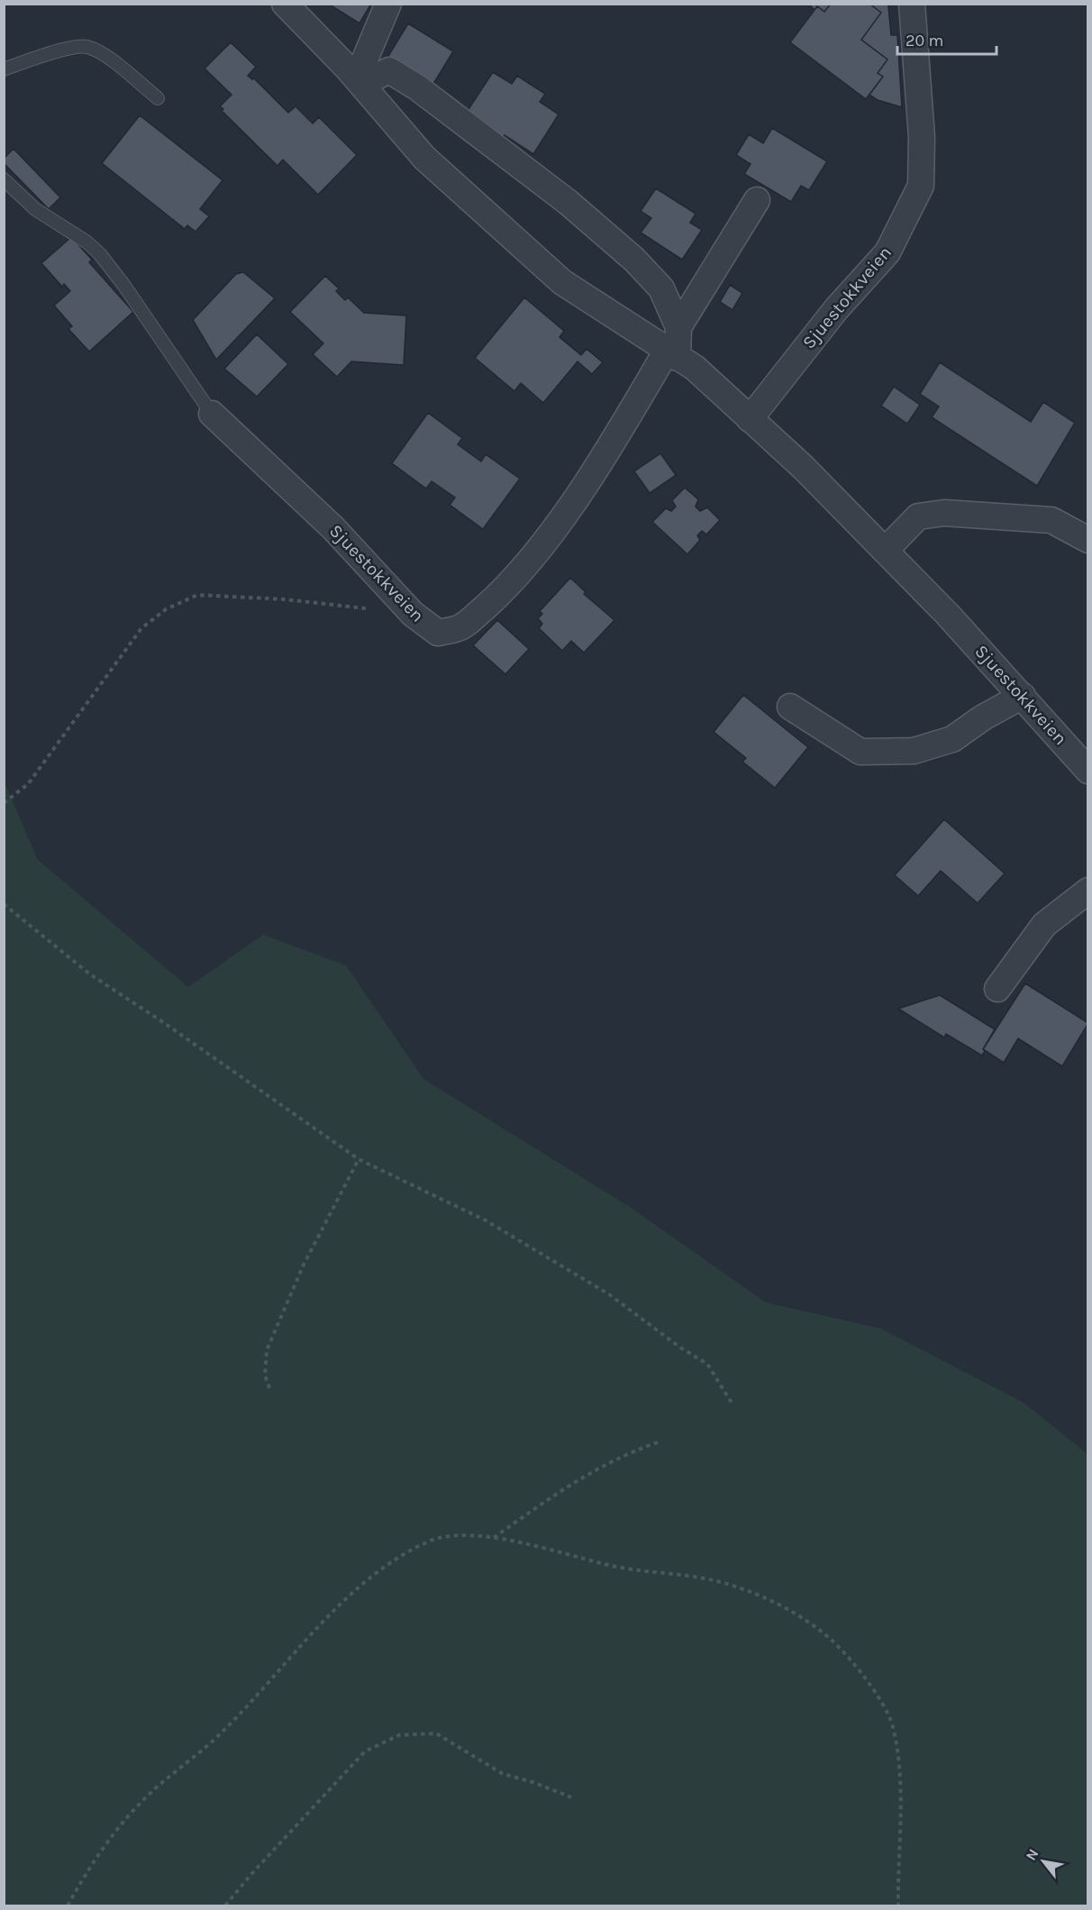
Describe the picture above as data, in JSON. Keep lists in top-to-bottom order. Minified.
{"streets":{"street":["Sjuestokkveien"]},"scale_bar":"20 m","north":"top left"}
